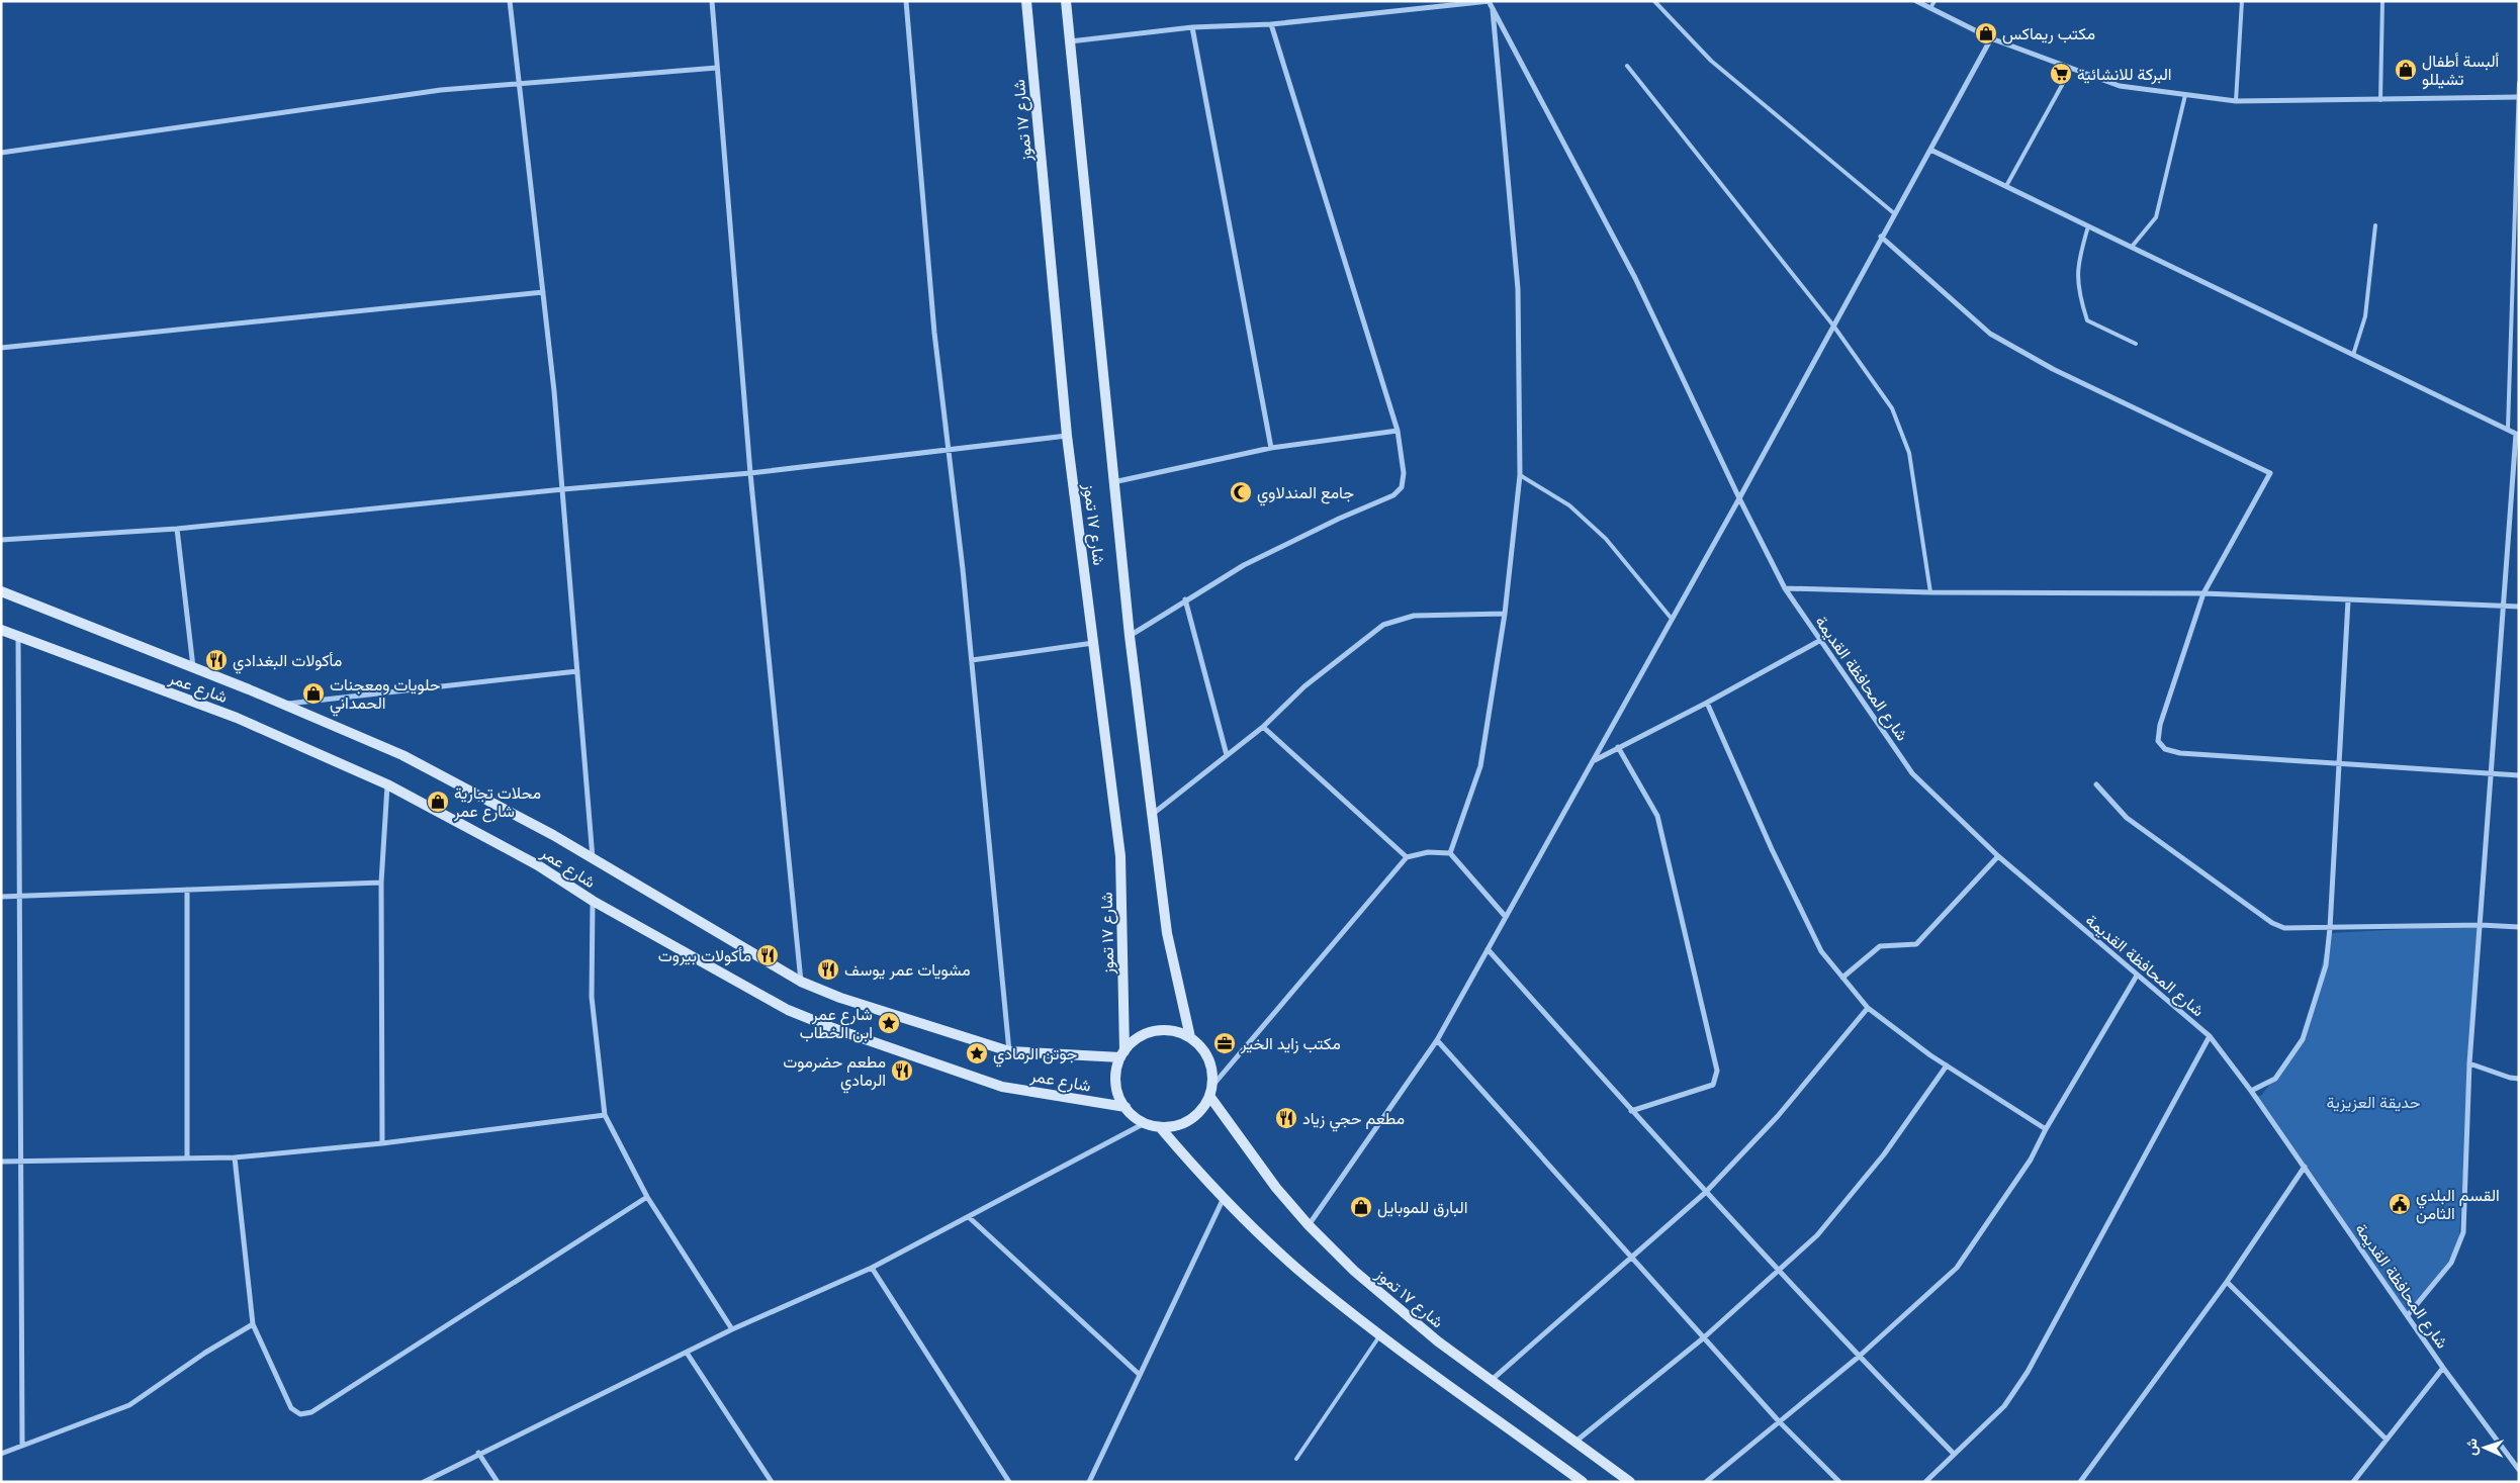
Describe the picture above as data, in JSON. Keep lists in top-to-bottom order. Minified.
{"streets":{"main road":["شارع ١٧ تموز","شارع عمر"],"street":["شارع المحافظة القديمة"]},"crossings":[["شارع ١٧ تموز","شارع عمر"]],"parks":["حديقة العزيزية"],"places":{"shop":["مكتب ريماكس","ألبسة أطفال تشيللو","حلويات ومعجنات الحمداني","محلات تجارية شارع عمر","البارق للموبايل"],"supermarket":["البركة للانشائية"],"mosque":["جامع المندلاوي"],"restaurant":["مأكولات البغدادي","مأكولات بيروت","مشويات عمر يوسف","مطعم حضرموت الرمادي","مطعم حجي زياد"],"place":["شارع عمر ابن الخطاب","جوتن الرمادي"],"office":["مكتب زايد الخير"],"public building":["القسم البلدي الثامن"]},"north":"left"}
